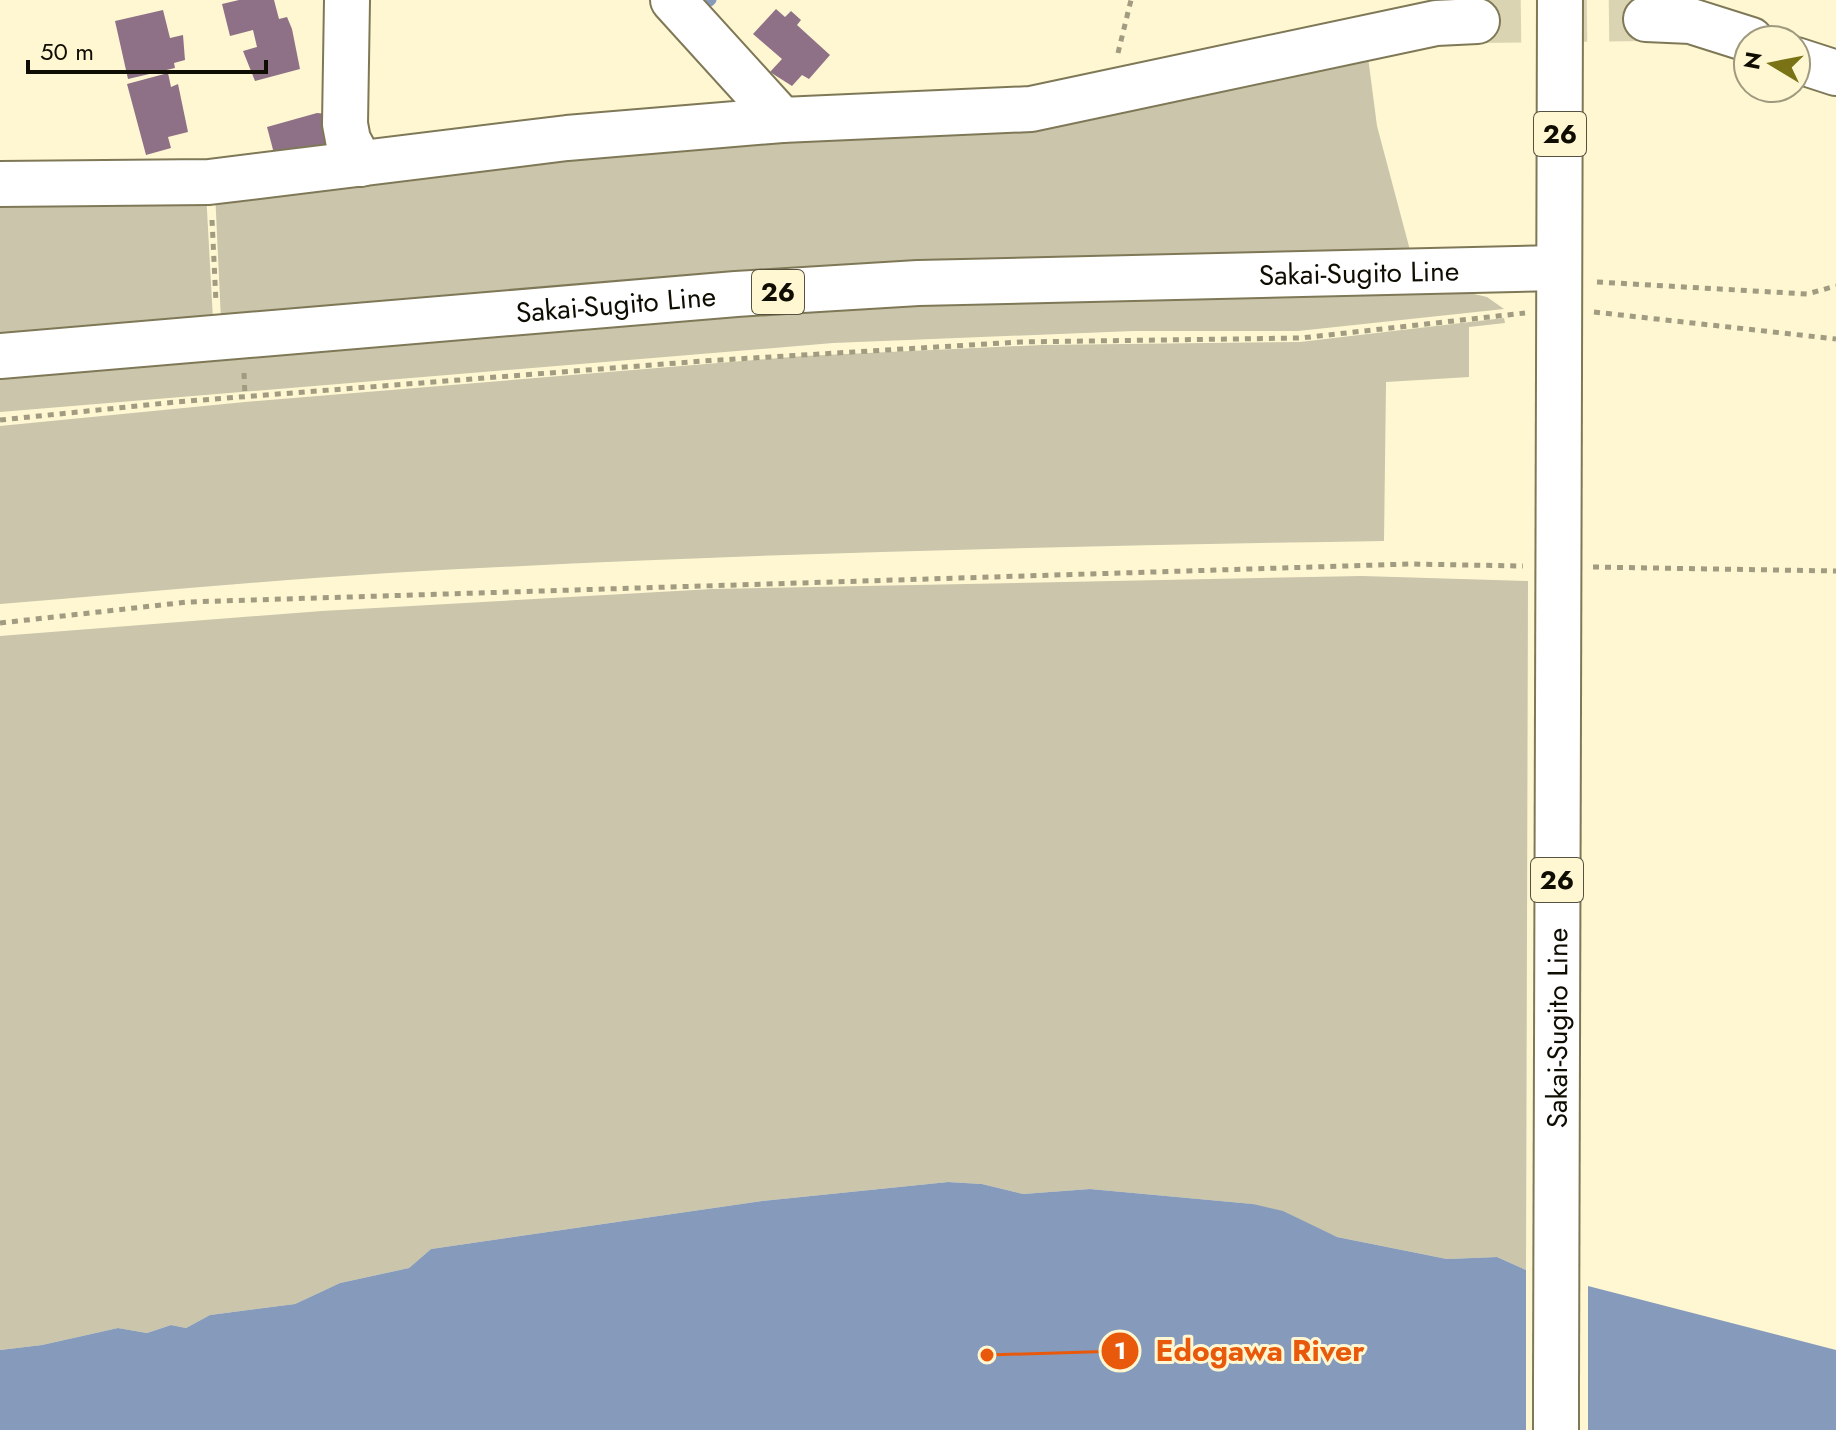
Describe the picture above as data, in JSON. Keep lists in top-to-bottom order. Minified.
{"streets":{"main road":["26","Sakai-Sugito Line"]},"crossings":[["26","Sakai-Sugito Line"]],"places":["Edogawa River"],"scale_bar":"50 m","north":"left"}
